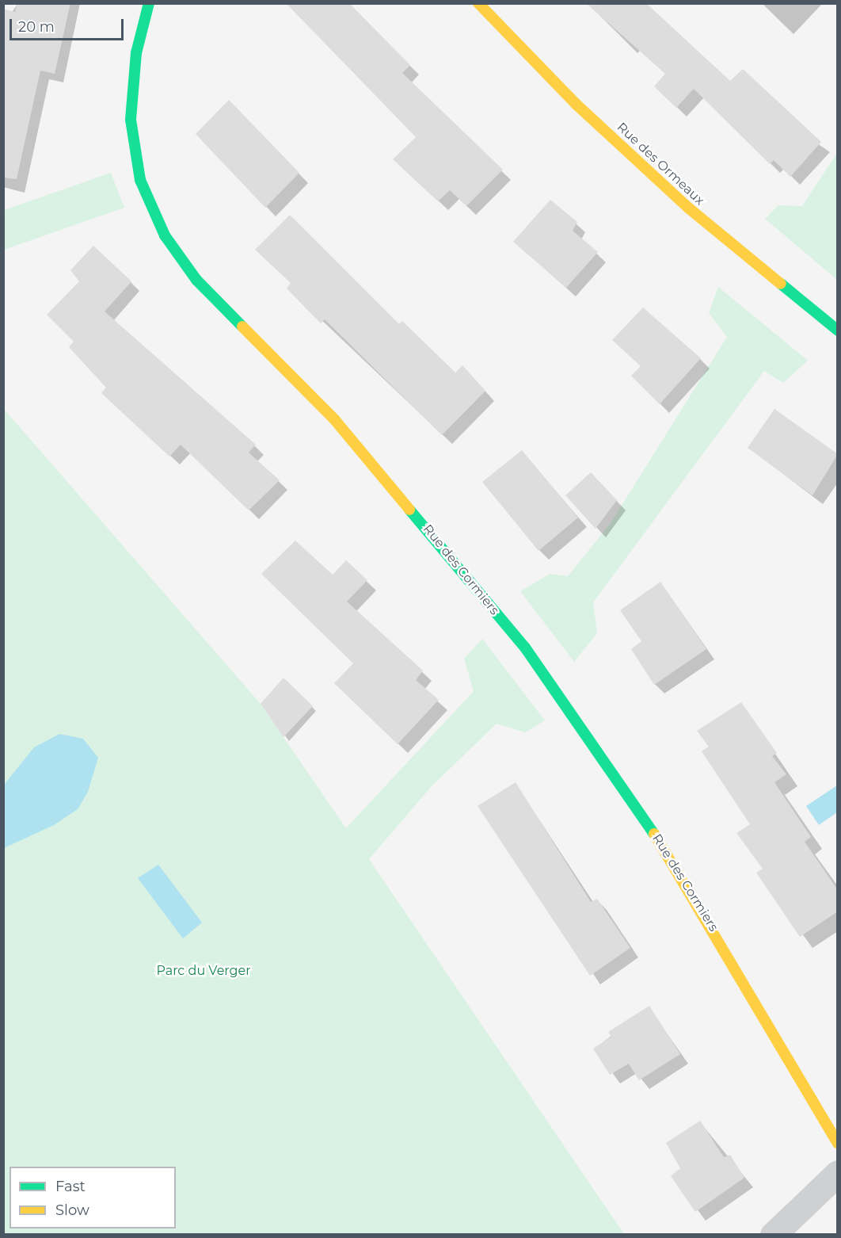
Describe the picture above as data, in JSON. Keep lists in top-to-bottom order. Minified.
{"streets":{"street":["Rue des Ormeaux","Rue des Cormiers"]},"parks":["Parc du Verger"],"legend":["Fast","Slow"],"scale_bar":"20 m"}
